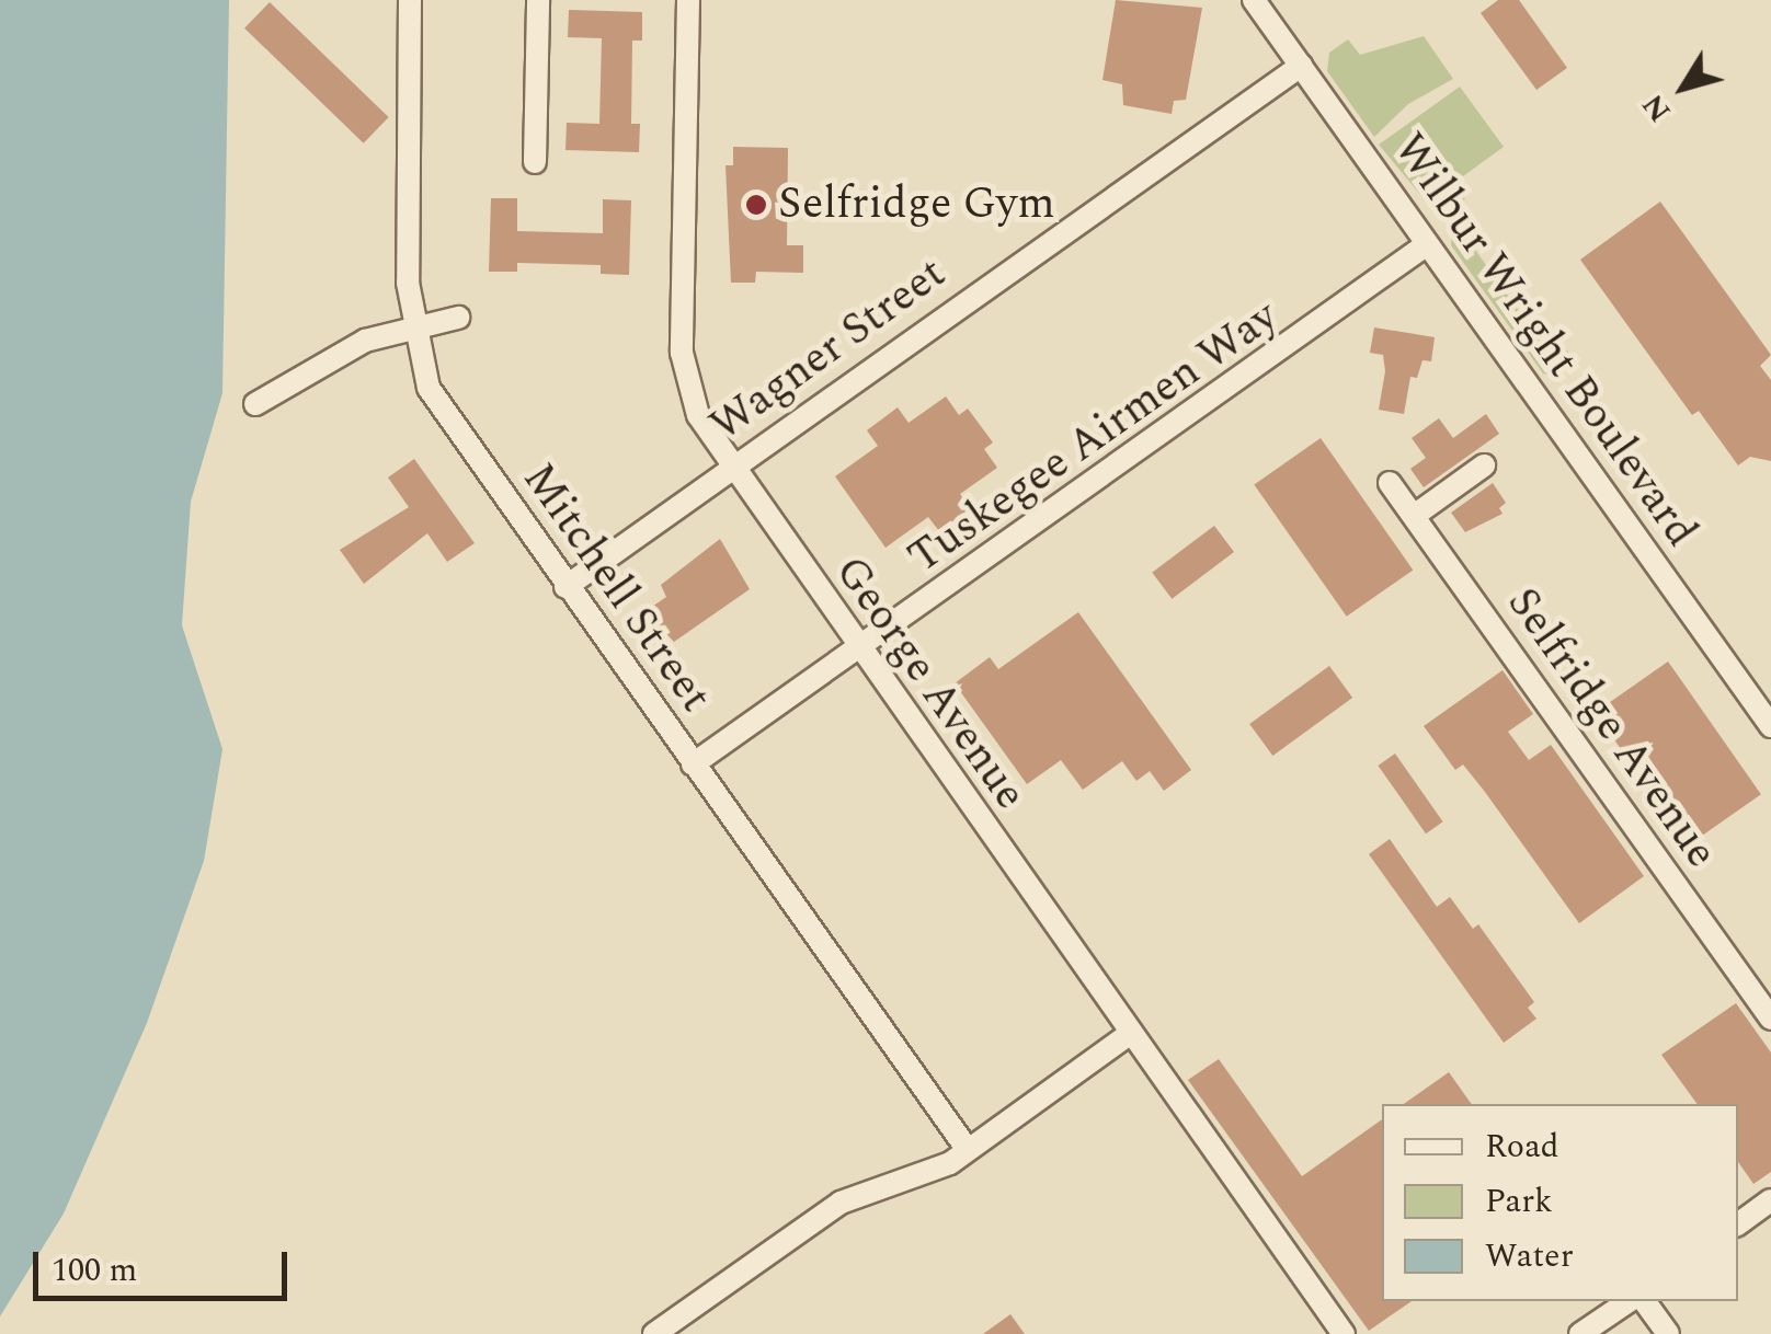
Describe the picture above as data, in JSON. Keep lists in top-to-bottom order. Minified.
{"streets":{"street":["Wilbur Wright Boulevard","Wagner Street","Tuskegee Airmen Way","Mitchell Street","George Avenue","Selfridge Avenue"]},"crossings":[["Wilbur Wright Boulevard","Wagner Street"],["Wilbur Wright Boulevard","Tuskegee Airmen Way"],["Wagner Street","Mitchell Street"],["Wagner Street","George Avenue"],["Tuskegee Airmen Way","Mitchell Street"],["Tuskegee Airmen Way","George Avenue"]],"places":["Selfridge Gym"],"legend":["Road","Park","Water"],"scale_bar":"100 m","north":"bottom left"}
